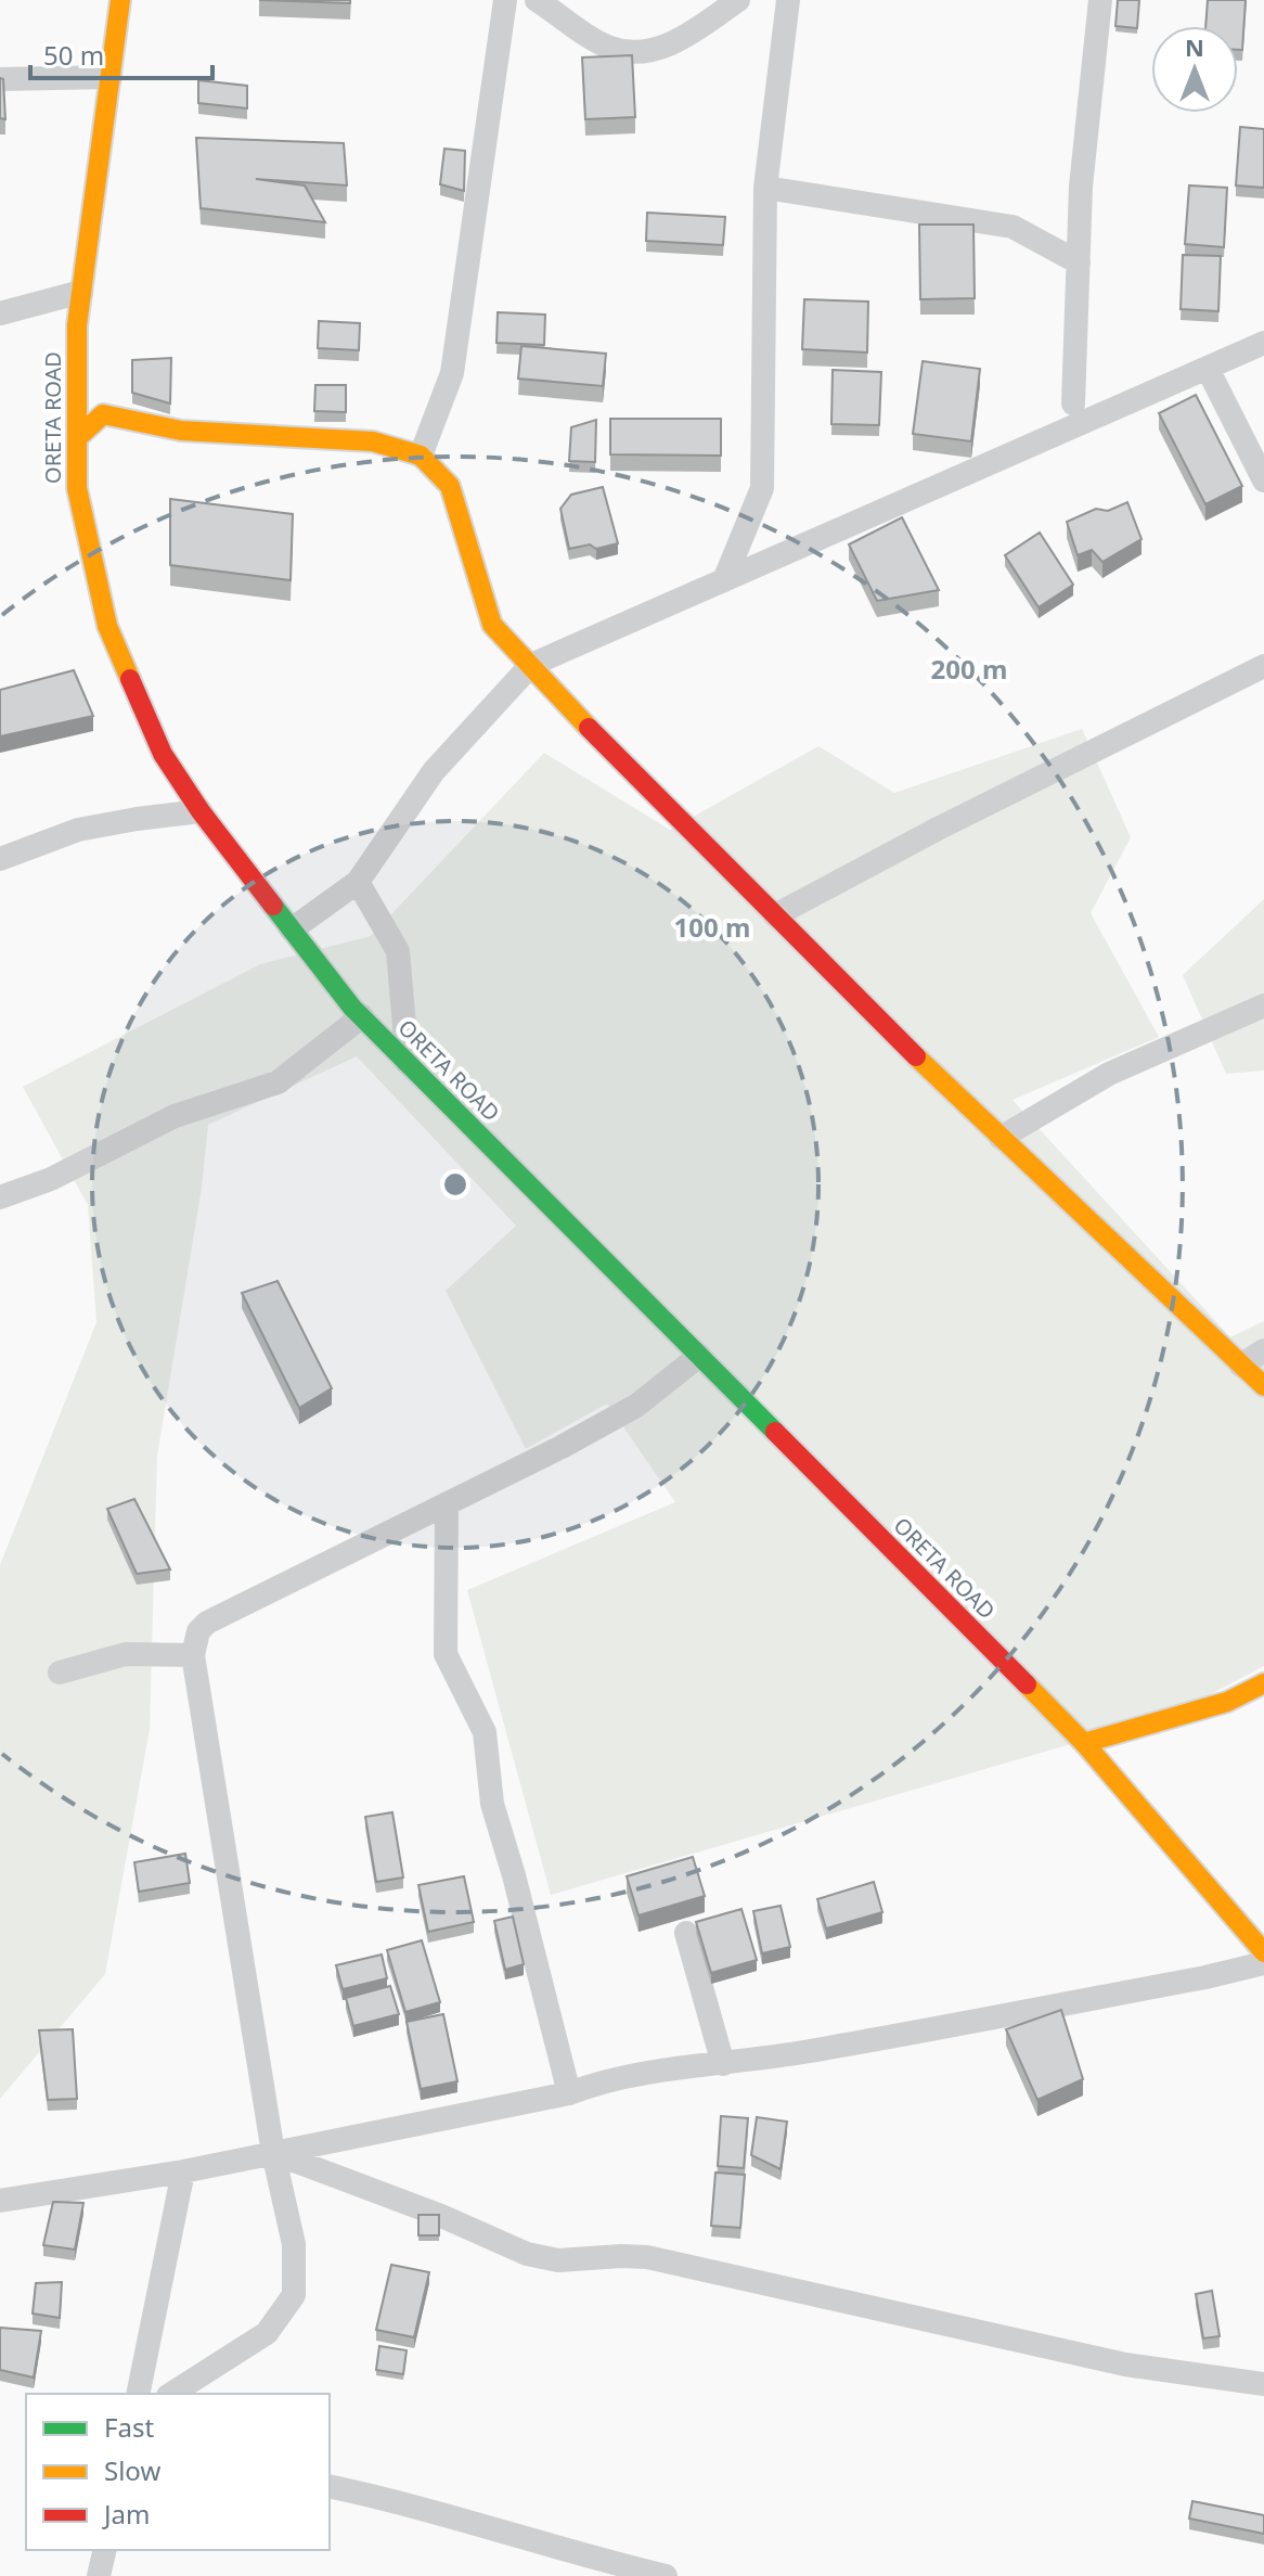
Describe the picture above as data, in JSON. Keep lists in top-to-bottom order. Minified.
{"streets":{"street":["ORETA ROAD"]},"legend":["Fast","Slow","Jam"],"scale_bar":"50 m","north":"top","rings":["200 m","100 m"]}
